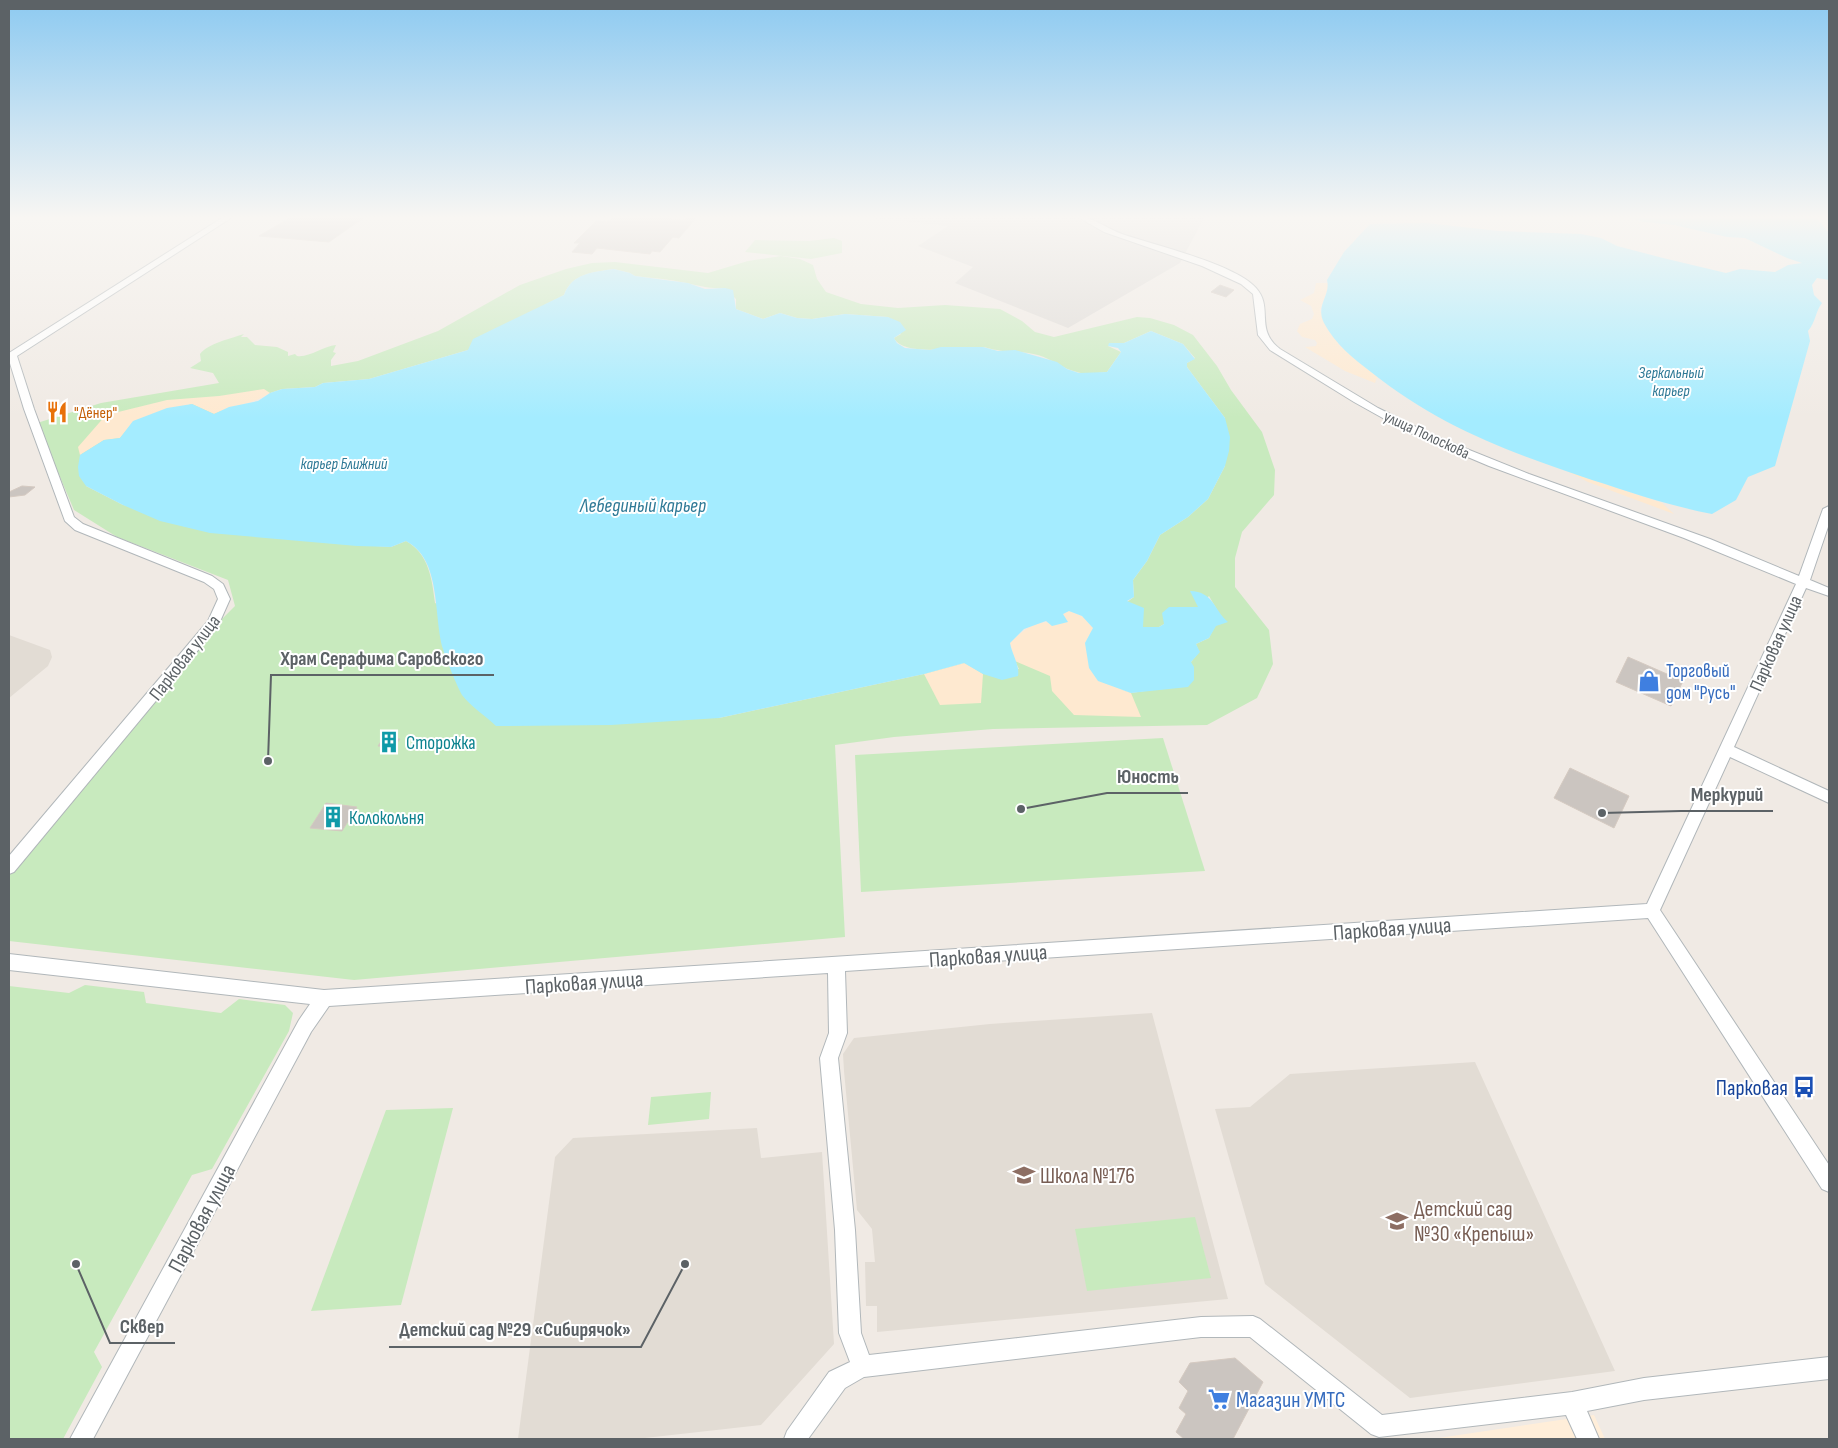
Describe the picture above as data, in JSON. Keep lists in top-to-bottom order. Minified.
{"streets":{"street":["улица Полоскова","Парковая улица"]},"crossings":[["улица Полоскова","Парковая улица"]],"water":["Зеркальный карьер","карьер Ближний","Лебединый карьер"],"places":{"restaurant":["\"Дёнер\""],"shop":["Торговый дом \"Русь\""],"building":["Сторожка","Колокольня"],"other":["Храм Серафима Саровского","Юность","Меркурий","Сквер","Детский сад №29 «Сибирячок»"],"bus stop":["Парковая"],"school or university":["Школа №176","Детский сад №30 «Крепыш»"],"supermarket":["Магазин УМТС"]}}
